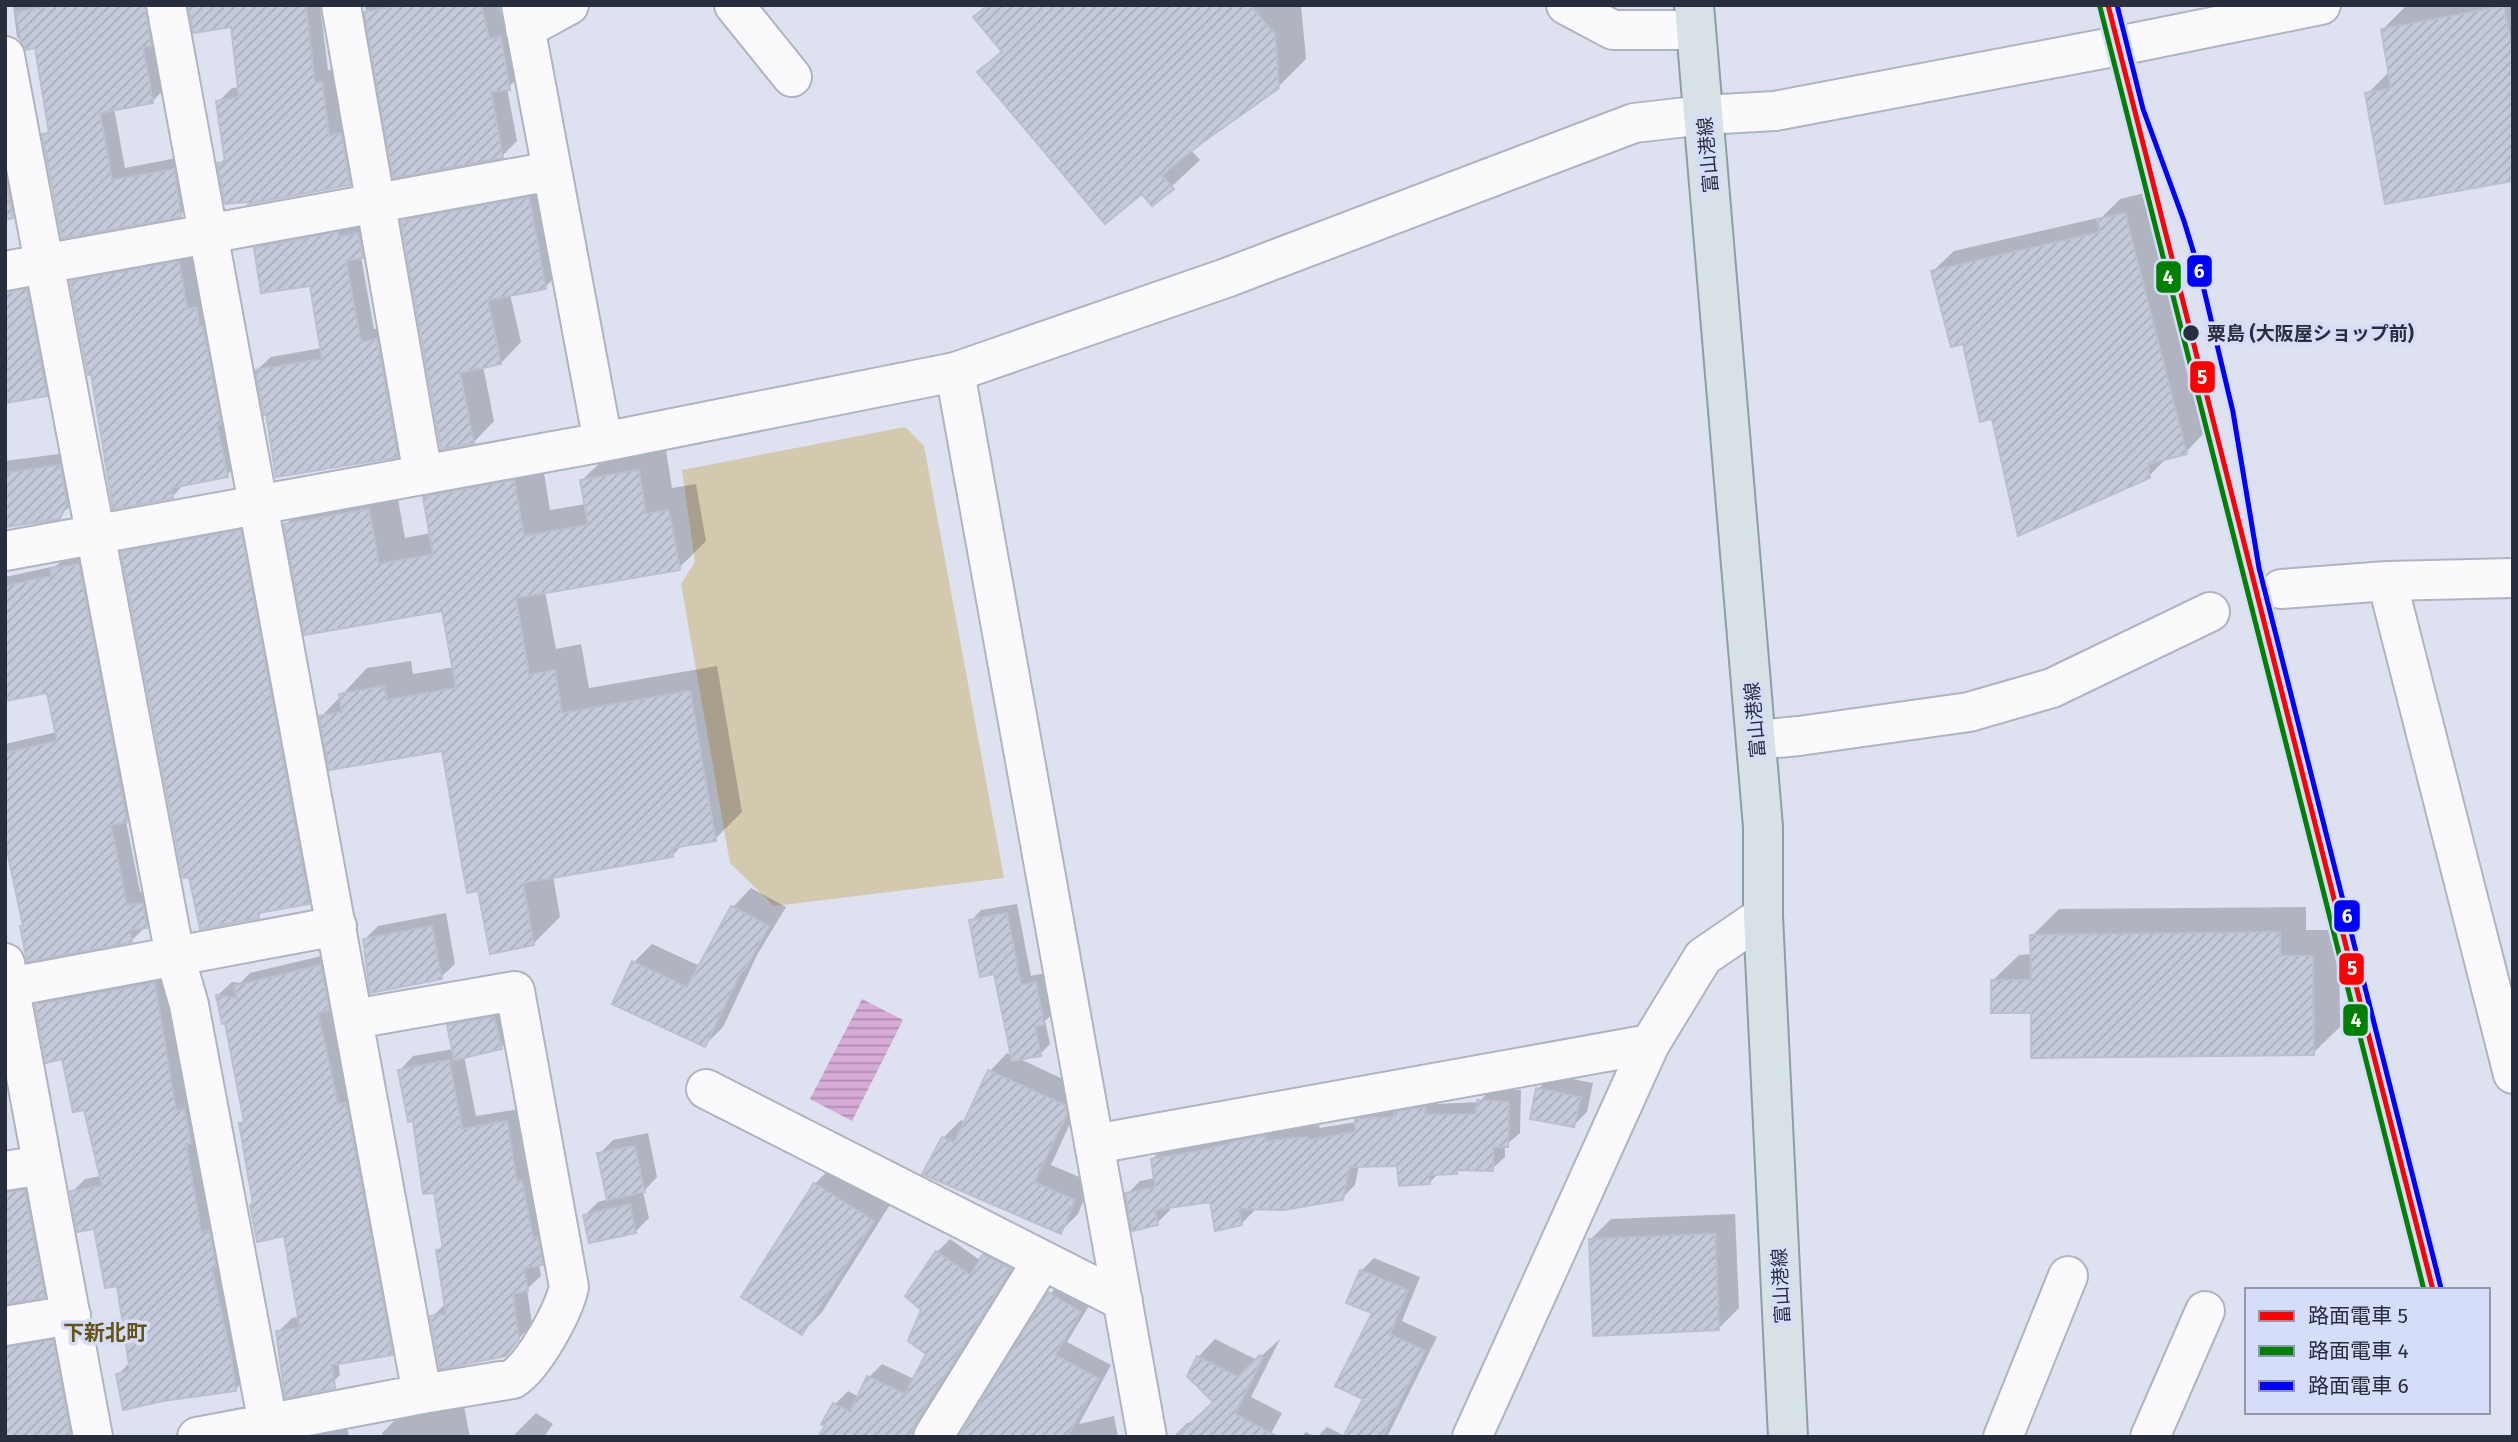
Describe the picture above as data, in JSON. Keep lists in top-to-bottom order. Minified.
{"streets":{"main road":["富山港線"]},"districts":["下新北町"],"places":["粟島 (大阪屋ショップ前)"],"lines":["tram line 5","tram line 6","tram line 4"],"legend":["路面電車 5","路面電車 4","路面電車 6"]}
